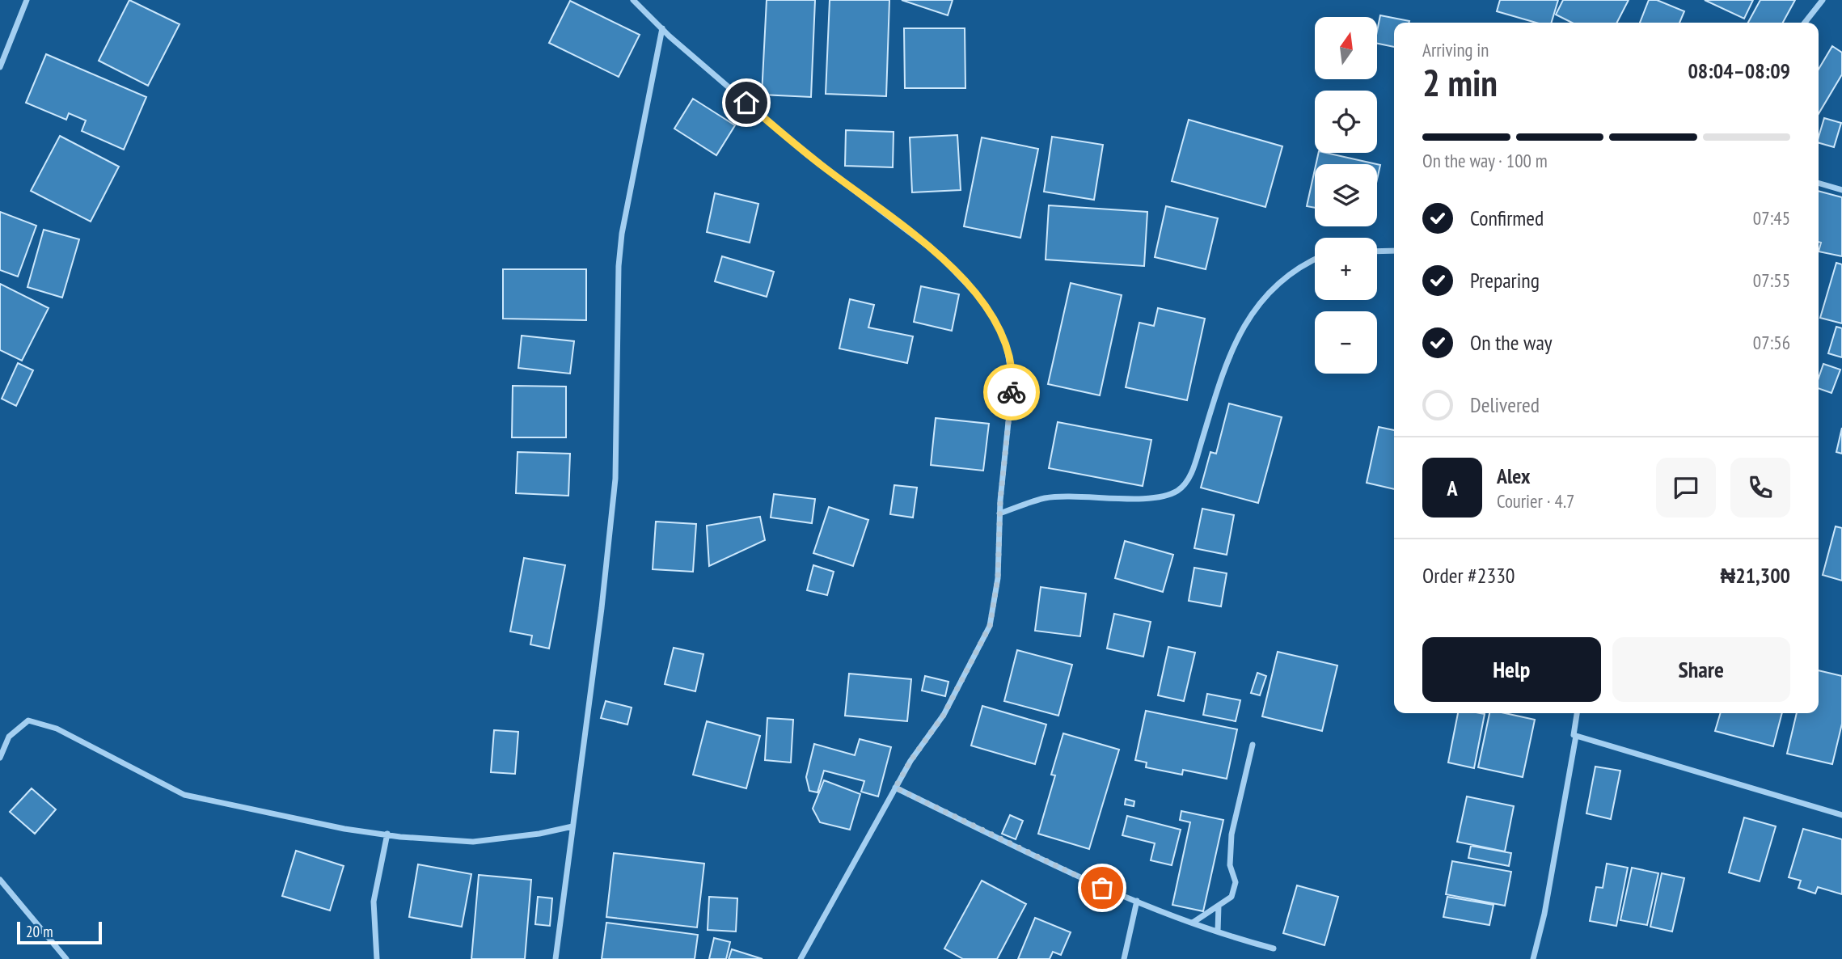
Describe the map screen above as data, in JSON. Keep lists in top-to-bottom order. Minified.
{"scale_bar":"20 m","north":"top","page":{"map_buttons":["+","−"],"heading":["2 min","Arriving in","08:04–08:09"],"panel":["Alex","Courier · 4.7","Order #2330","₦21,300"],"bar":"On the way · 100 m","list":[["Confirmed","07:45"],["Preparing","07:55"],["On the way","07:56"],"Delivered"],"round":"A","buttons":["Help","Share"],"scale":"20 m"}}
